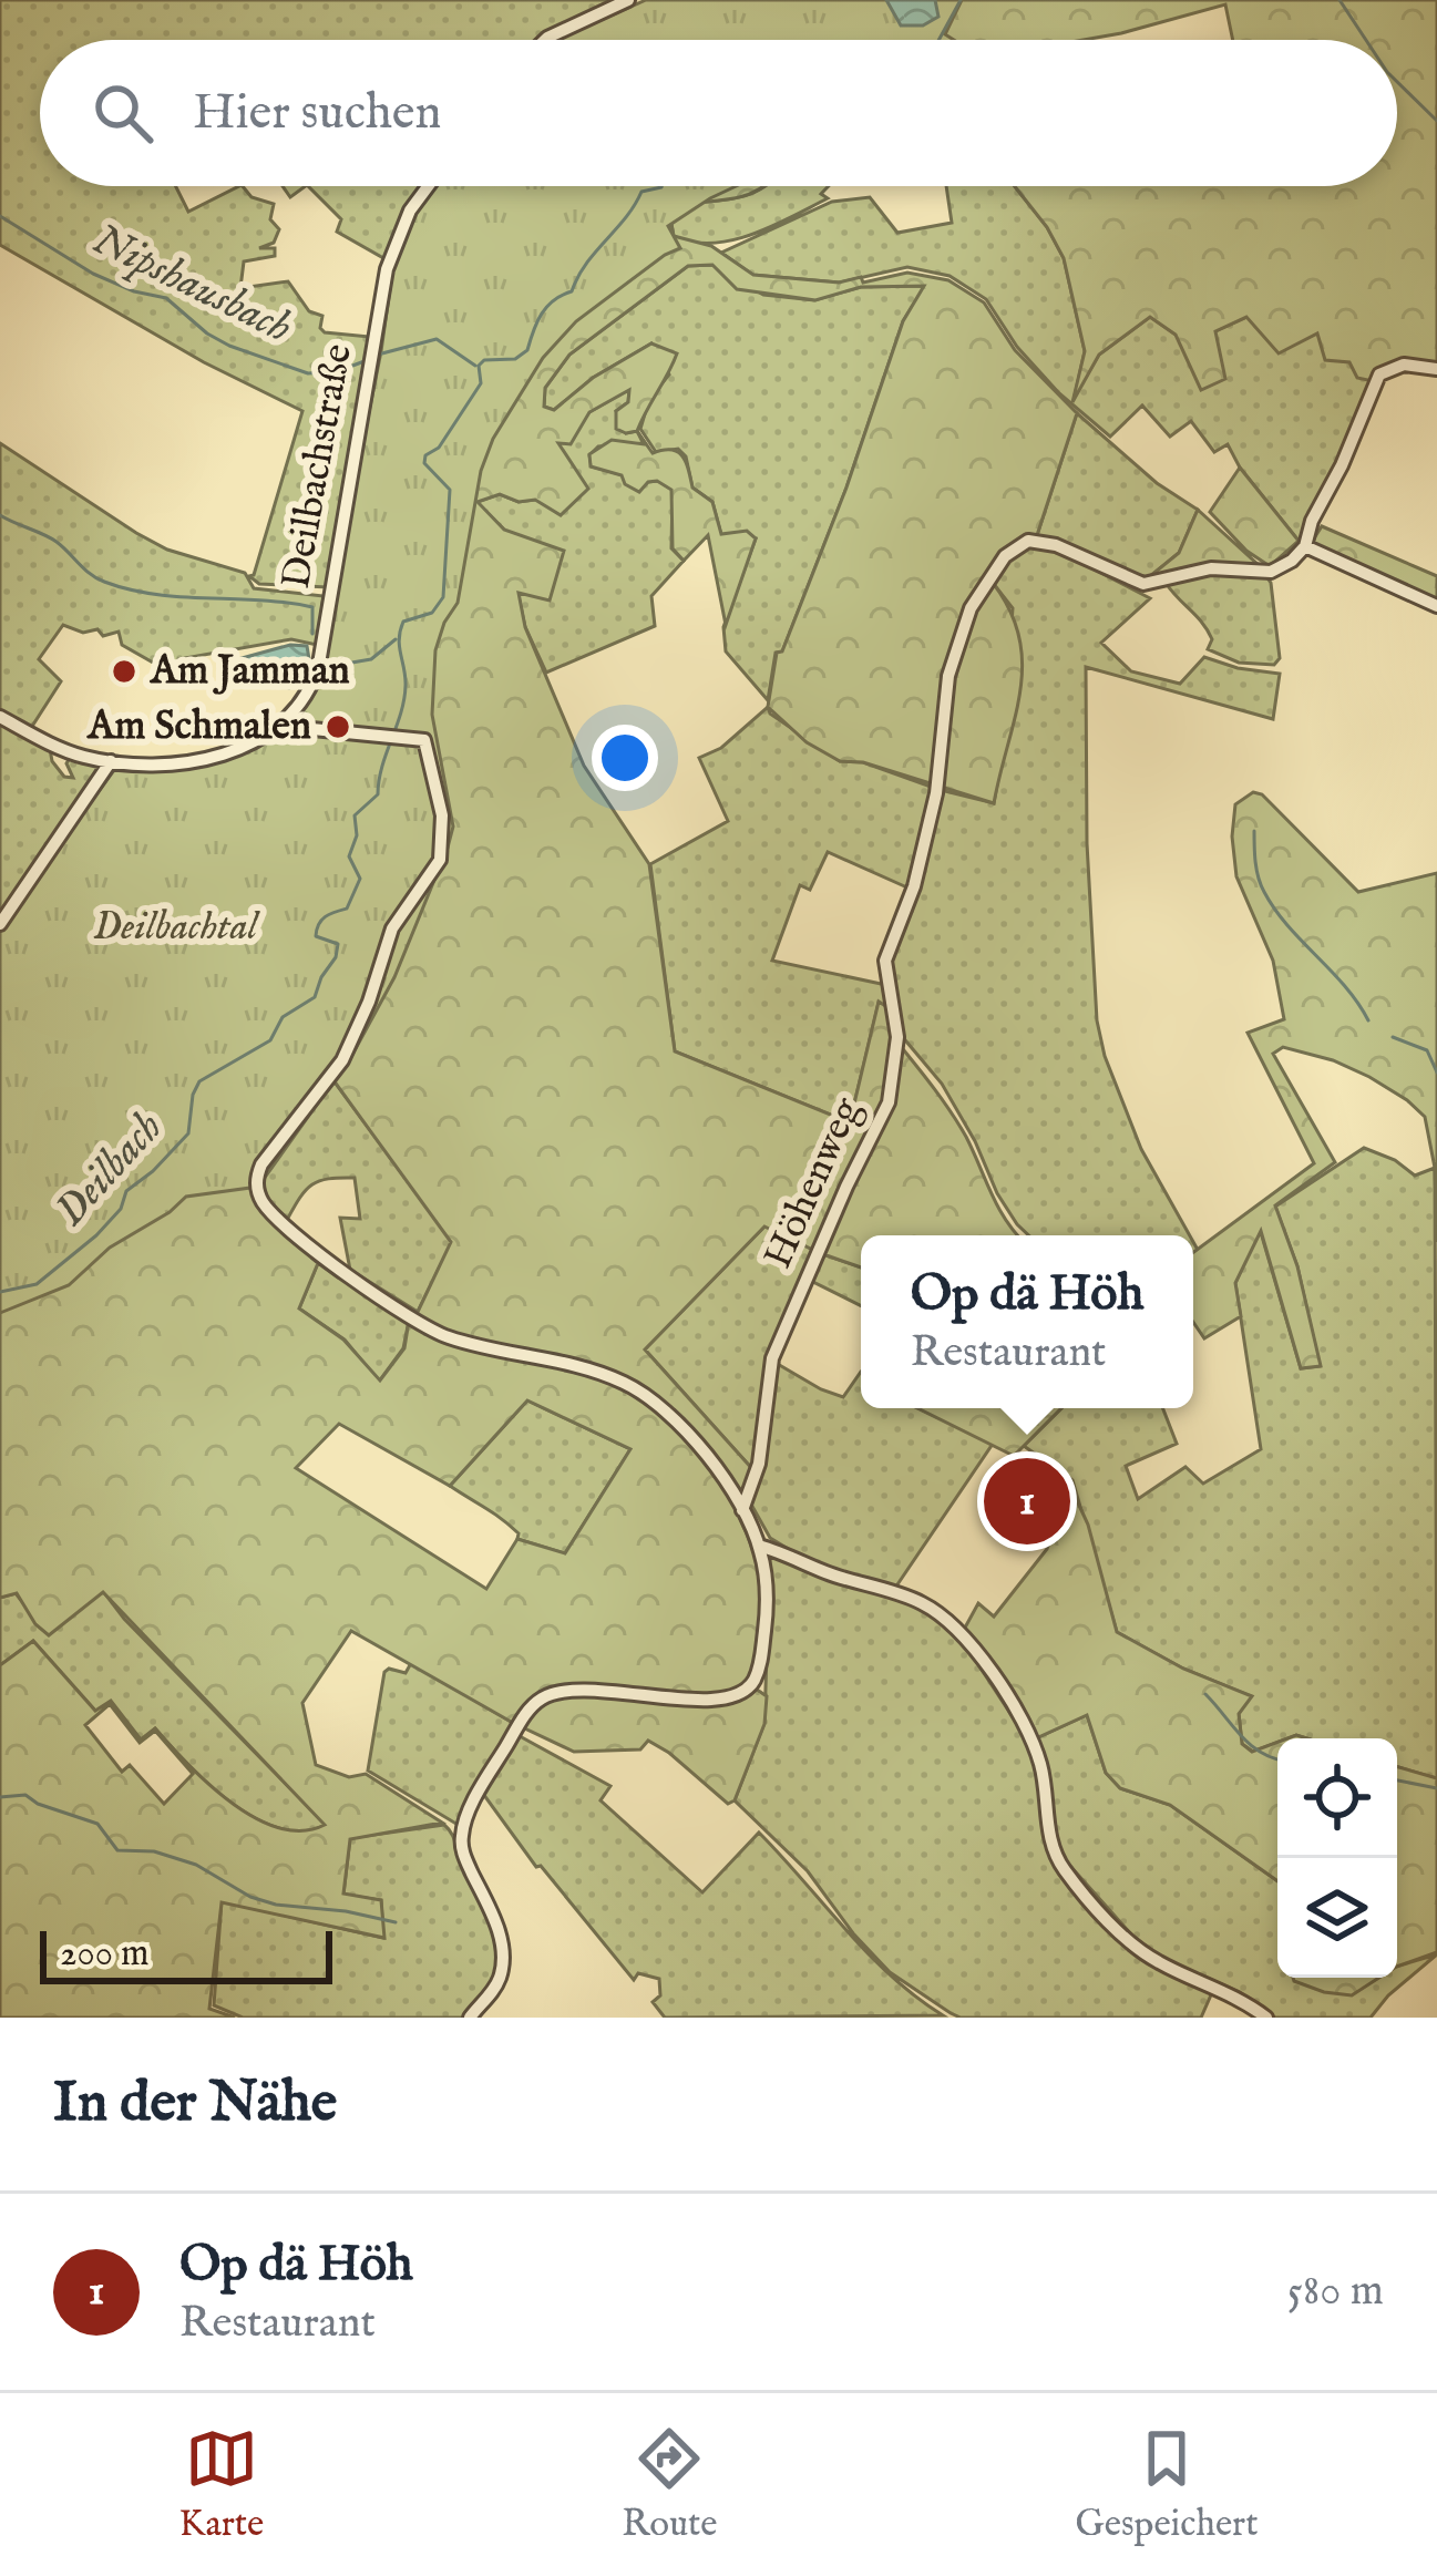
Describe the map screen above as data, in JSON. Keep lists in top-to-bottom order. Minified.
{"streets":{"street":["Deilbachstraße","Höhenweg"]},"water":["Nipshausbach","Deilbach"],"parks":["Deilbachtal"],"places":["Am Jamman","Am Schmalen"],"scale_bar":"200 m","page":{"search":"Hier suchen","popup":["Op dä Höh","Restaurant"],"pins":"1","scale":"200 m","heading":"In der Nähe","list":[{"mark":"1","name":"Op dä Höh","note":"Restaurant","value":"580 m"}],"nav":["Karte","Route","Gespeichert"]}}
